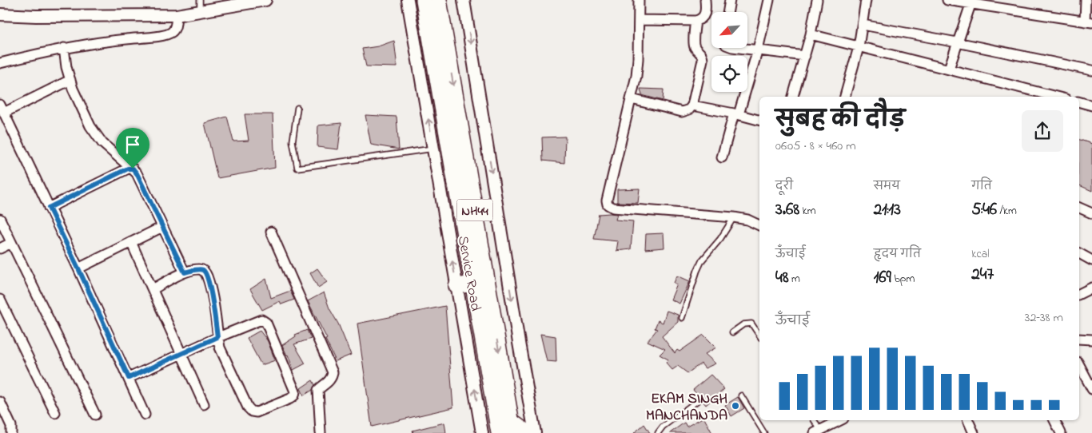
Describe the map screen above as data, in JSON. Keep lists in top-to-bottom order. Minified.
{"streets":{"highway":["NH44"],"street":["Service Road"]},"places":["EKAM SINGH MANCHANDA"],"north":"bottom left","page":{"heading":["सुबह की दौड़","06:05 · 8 × 460 m"],"stats":[["दूरी","3.68 km"],["समय","21:13"],["गति","5:46 /km"],["ऊँचाई","48 m"],["हृदय गति","169 bpm"],["kcal","247"]],"chart":["ऊँचाई","32–38 m"]}}
